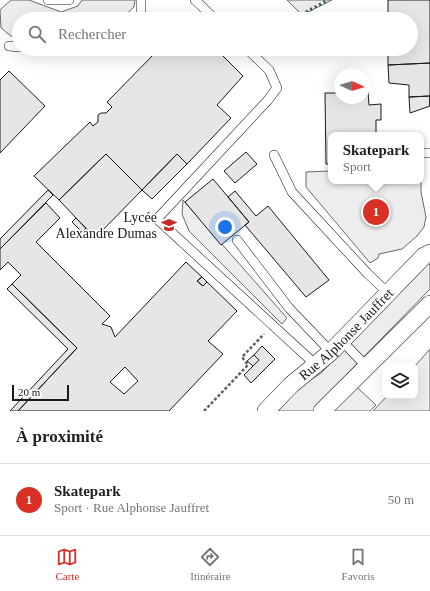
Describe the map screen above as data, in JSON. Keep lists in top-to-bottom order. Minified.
{"streets":{"street":["Rue Alphonse Jauffret"]},"places":{"school or university":["Lycée Alexandre Dumas"]},"scale_bar":"20 m","north":"right","page":{"search":"Rechercher","popup":["Skatepark","Sport"],"pins":"1","scale":"20 m","heading":"À proximité","list":[{"mark":"1","name":"Skatepark","note":"Sport · Rue Alphonse Jauffret","value":"50 m"}],"nav":["Carte","Itinéraire","Favoris"]}}
